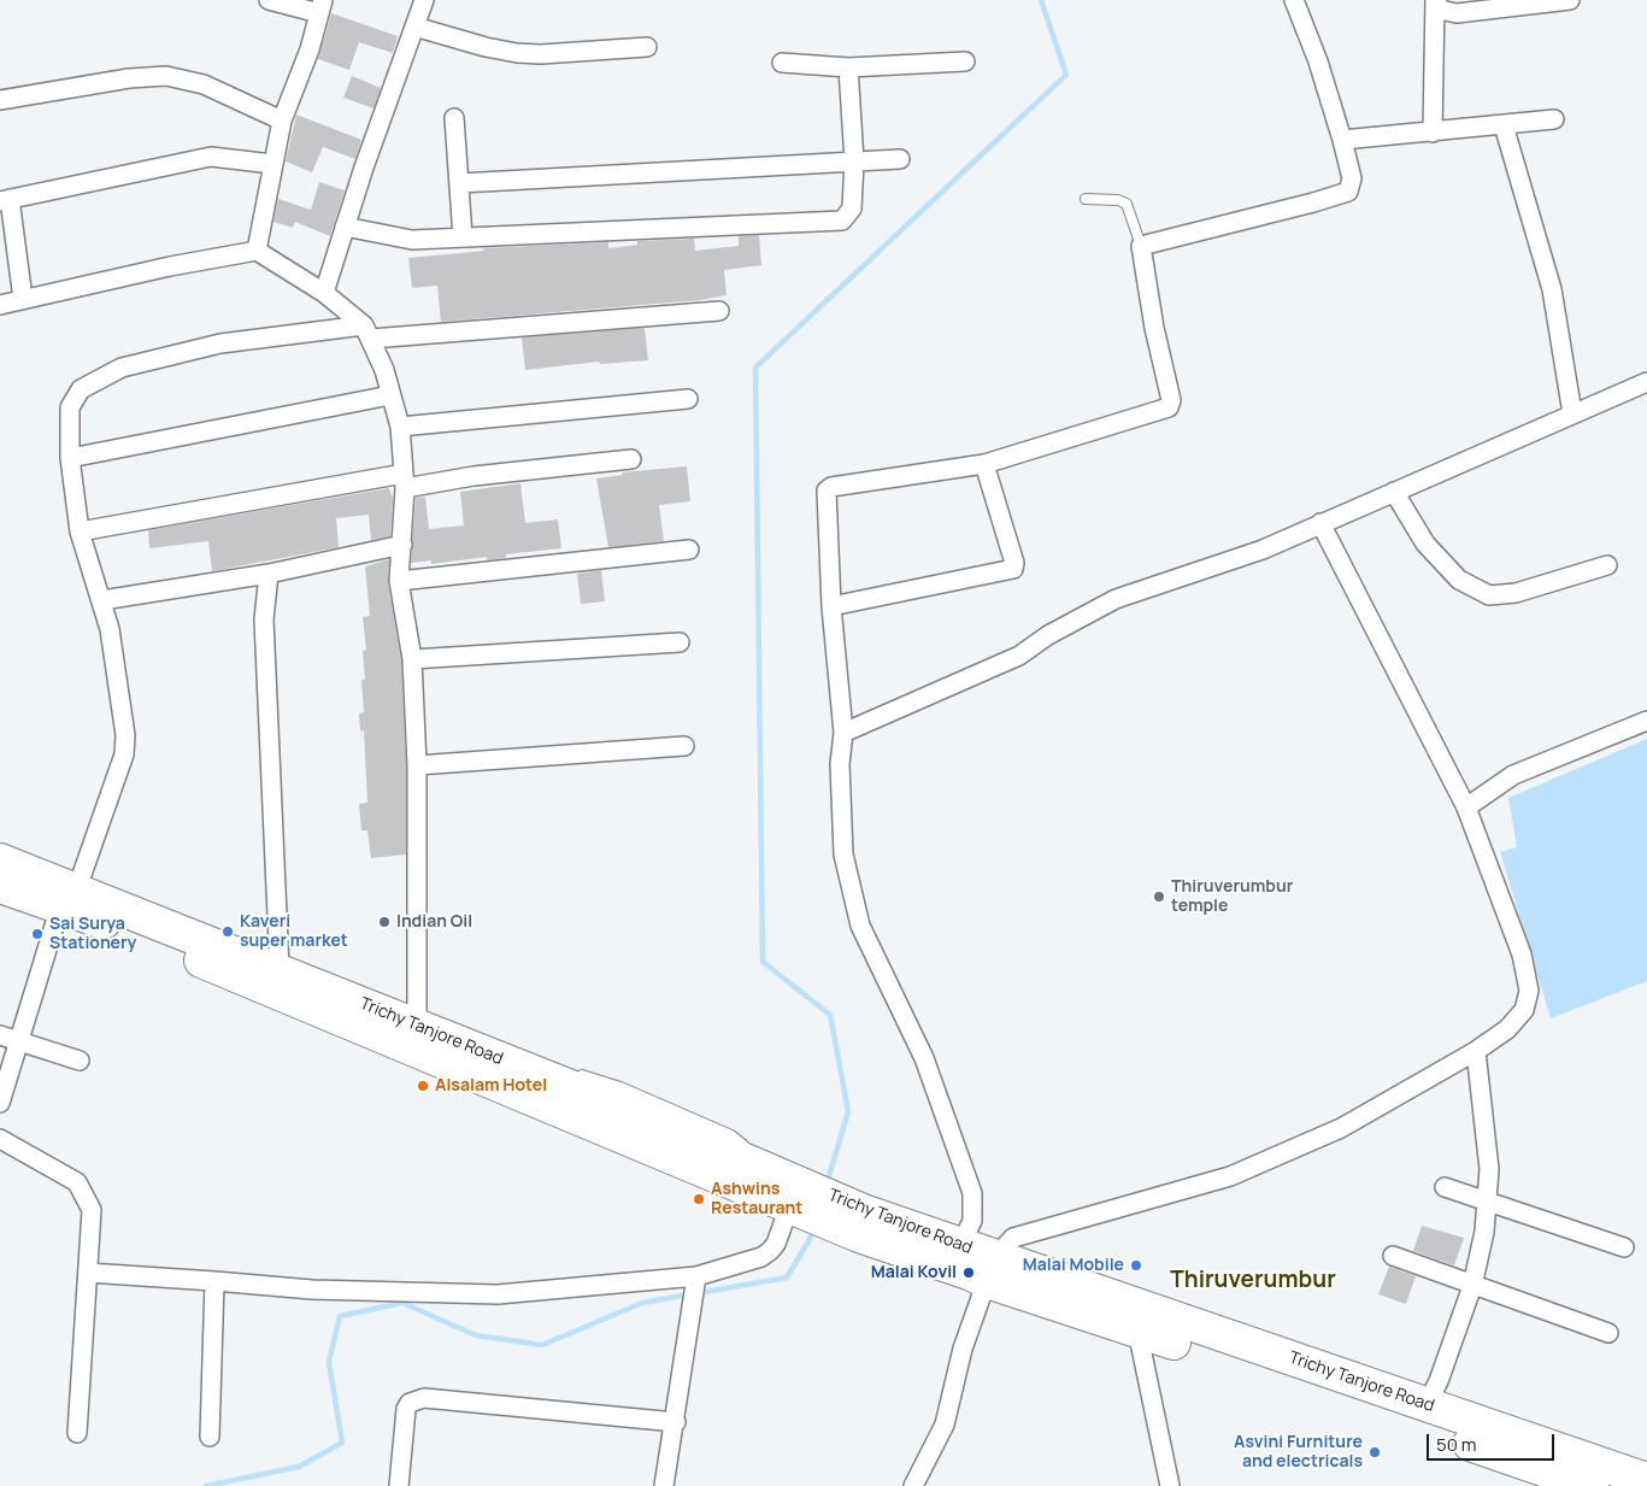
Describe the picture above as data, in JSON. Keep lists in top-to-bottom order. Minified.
{"streets":{"highway":["Trichy Tanjore Road"]},"districts":["Thiruverumbur"],"places":["Thiruverumbur temple","Indian Oil","Kaveri super market","Sai Surya Stationery","Alsalam Hotel","Ashwins Restaurant","Malai Mobile","Malai Kovil","Asvini Furniture and electricals"],"scale_bar":"50 m"}
